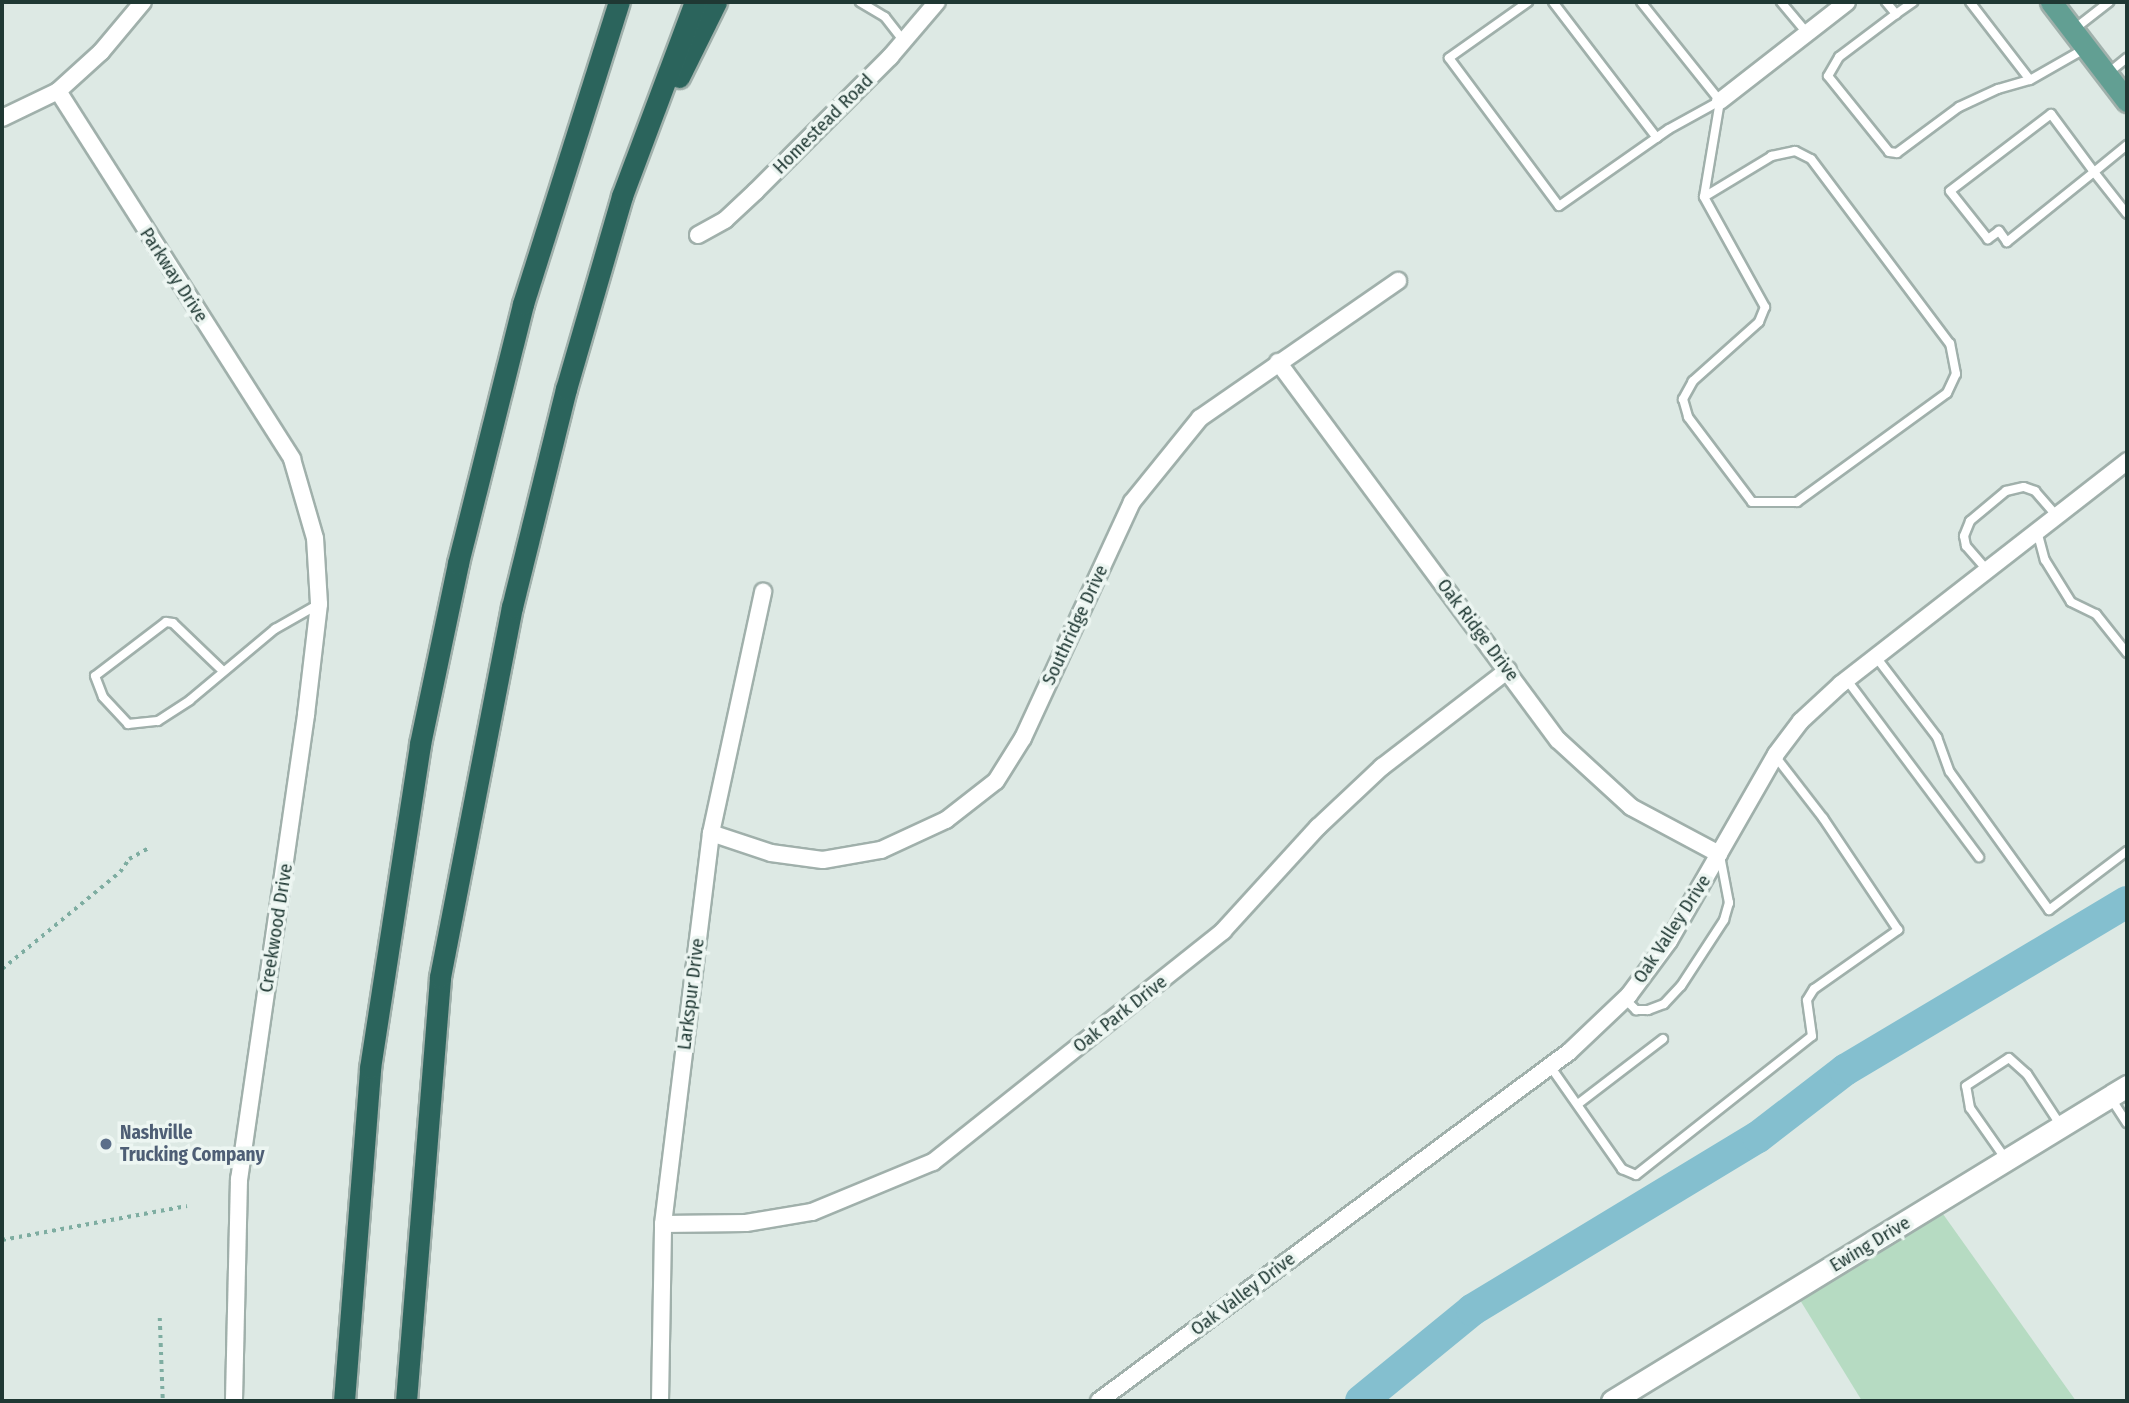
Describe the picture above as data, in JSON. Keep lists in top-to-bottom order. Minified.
{"streets":{"main road":["Ewing Drive"],"street":["Homestead Road","Parkway Drive","Southridge Drive","Oak Ridge Drive","Creekwood Drive","Oak Valley Drive","Larkspur Drive","Oak Park Drive"]},"crossings":[["Parkway Drive","Creekwood Drive"],["Southridge Drive","Oak Ridge Drive"],["Southridge Drive","Larkspur Drive"],["Oak Ridge Drive","Oak Valley Drive"],["Oak Ridge Drive","Oak Park Drive"],["Larkspur Drive","Oak Park Drive"]],"places":["Nashville Trucking Company"]}
